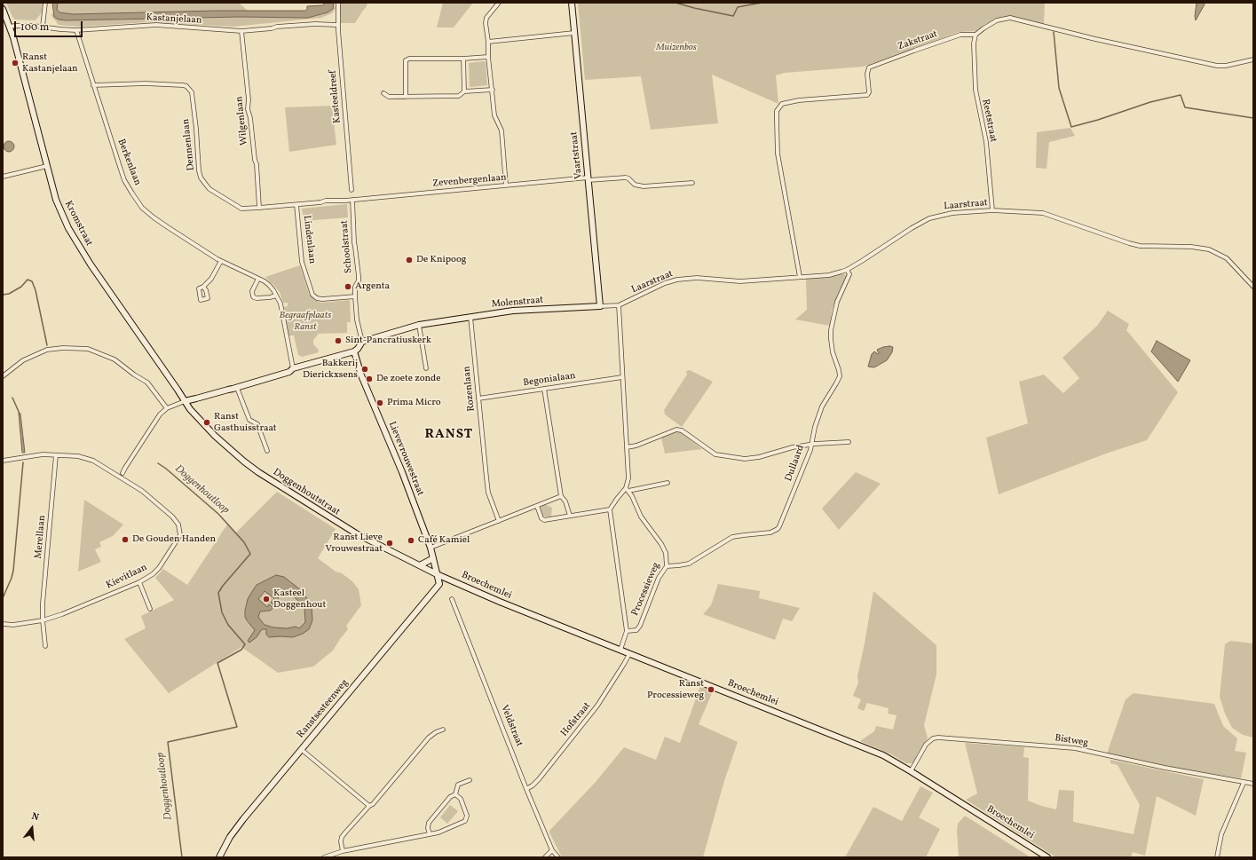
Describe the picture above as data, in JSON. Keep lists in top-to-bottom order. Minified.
{"streets":{"main road":["Vaartstraat","Kromstraat","Molenstraat","Lievevrouwestraat","Doggenhoutstraat","Broechemlei","Ranstsesteenweg"],"street":["Kastanjelaan","Zakstraat","Kasteeldreef","Wilgenlaan","Reetstraat","Dennenlaan","Berkenlaan","Zevenbergenlaan","Laarstraat","Lindenlaan","Schoolstraat","Begonialaan","Rozenlaan","Dullaard","Merellaan","Kievitlaan","Processieweg","Hofstraat","Veldstraat","Bistweg"]},"crossings":[["Kastanjelaan","Kasteeldreef"],["Kastanjelaan","Wilgenlaan"],["Kastanjelaan","Berkenlaan"],["Kastanjelaan","Kromstraat"],["Zakstraat","Reetstraat"],["Zakstraat","Laarstraat"],["Wilgenlaan","Dennenlaan"],["Reetstraat","Laarstraat"],["Dennenlaan","Berkenlaan"],["Dennenlaan","Zevenbergenlaan"],["Dennenlaan","Lindenlaan"],["Dennenlaan","Schoolstraat"],["Vaartstraat","Zevenbergenlaan"],["Vaartstraat","Molenstraat"],["Zevenbergenlaan","Schoolstraat"],["Laarstraat","Molenstraat"],["Laarstraat","Dullaard"],["Kromstraat","Doggenhoutstraat"],["Lindenlaan","Schoolstraat"],["Schoolstraat","Molenstraat"],["Molenstraat","Rozenlaan"],["Begonialaan","Rozenlaan"],["Lievevrouwestraat","Doggenhoutstraat"],["Lievevrouwestraat","Broechemlei"],["Lievevrouwestraat","Ranstsesteenweg"],["Dullaard","Processieweg"],["Doggenhoutstraat","Broechemlei"],["Doggenhoutstraat","Ranstsesteenweg"],["Merellaan","Kievitlaan"],["Broechemlei","Ranstsesteenweg"],["Broechemlei","Hofstraat"],["Broechemlei","Bistweg"],["Hofstraat","Veldstraat"]],"districts":["RANST"],"water":["Doggenhoutloop"],"parks":["Muizenbos","Begraafplaats Ranst"],"places":["Ranst Kastanjelaan","De Knipoog","Argenta","Sint-Pancratiuskerk","Bakkerij Dierickxsens","De zoete zonde","Prima Micro","Ranst Gasthuisstraat","De Gouden Handen","Café Kamiel","Ranst Lieve Vrouwestraat","Kasteel Doggenhout","Ranst Processieweg"],"scale_bar":"100 m","north":"top"}
